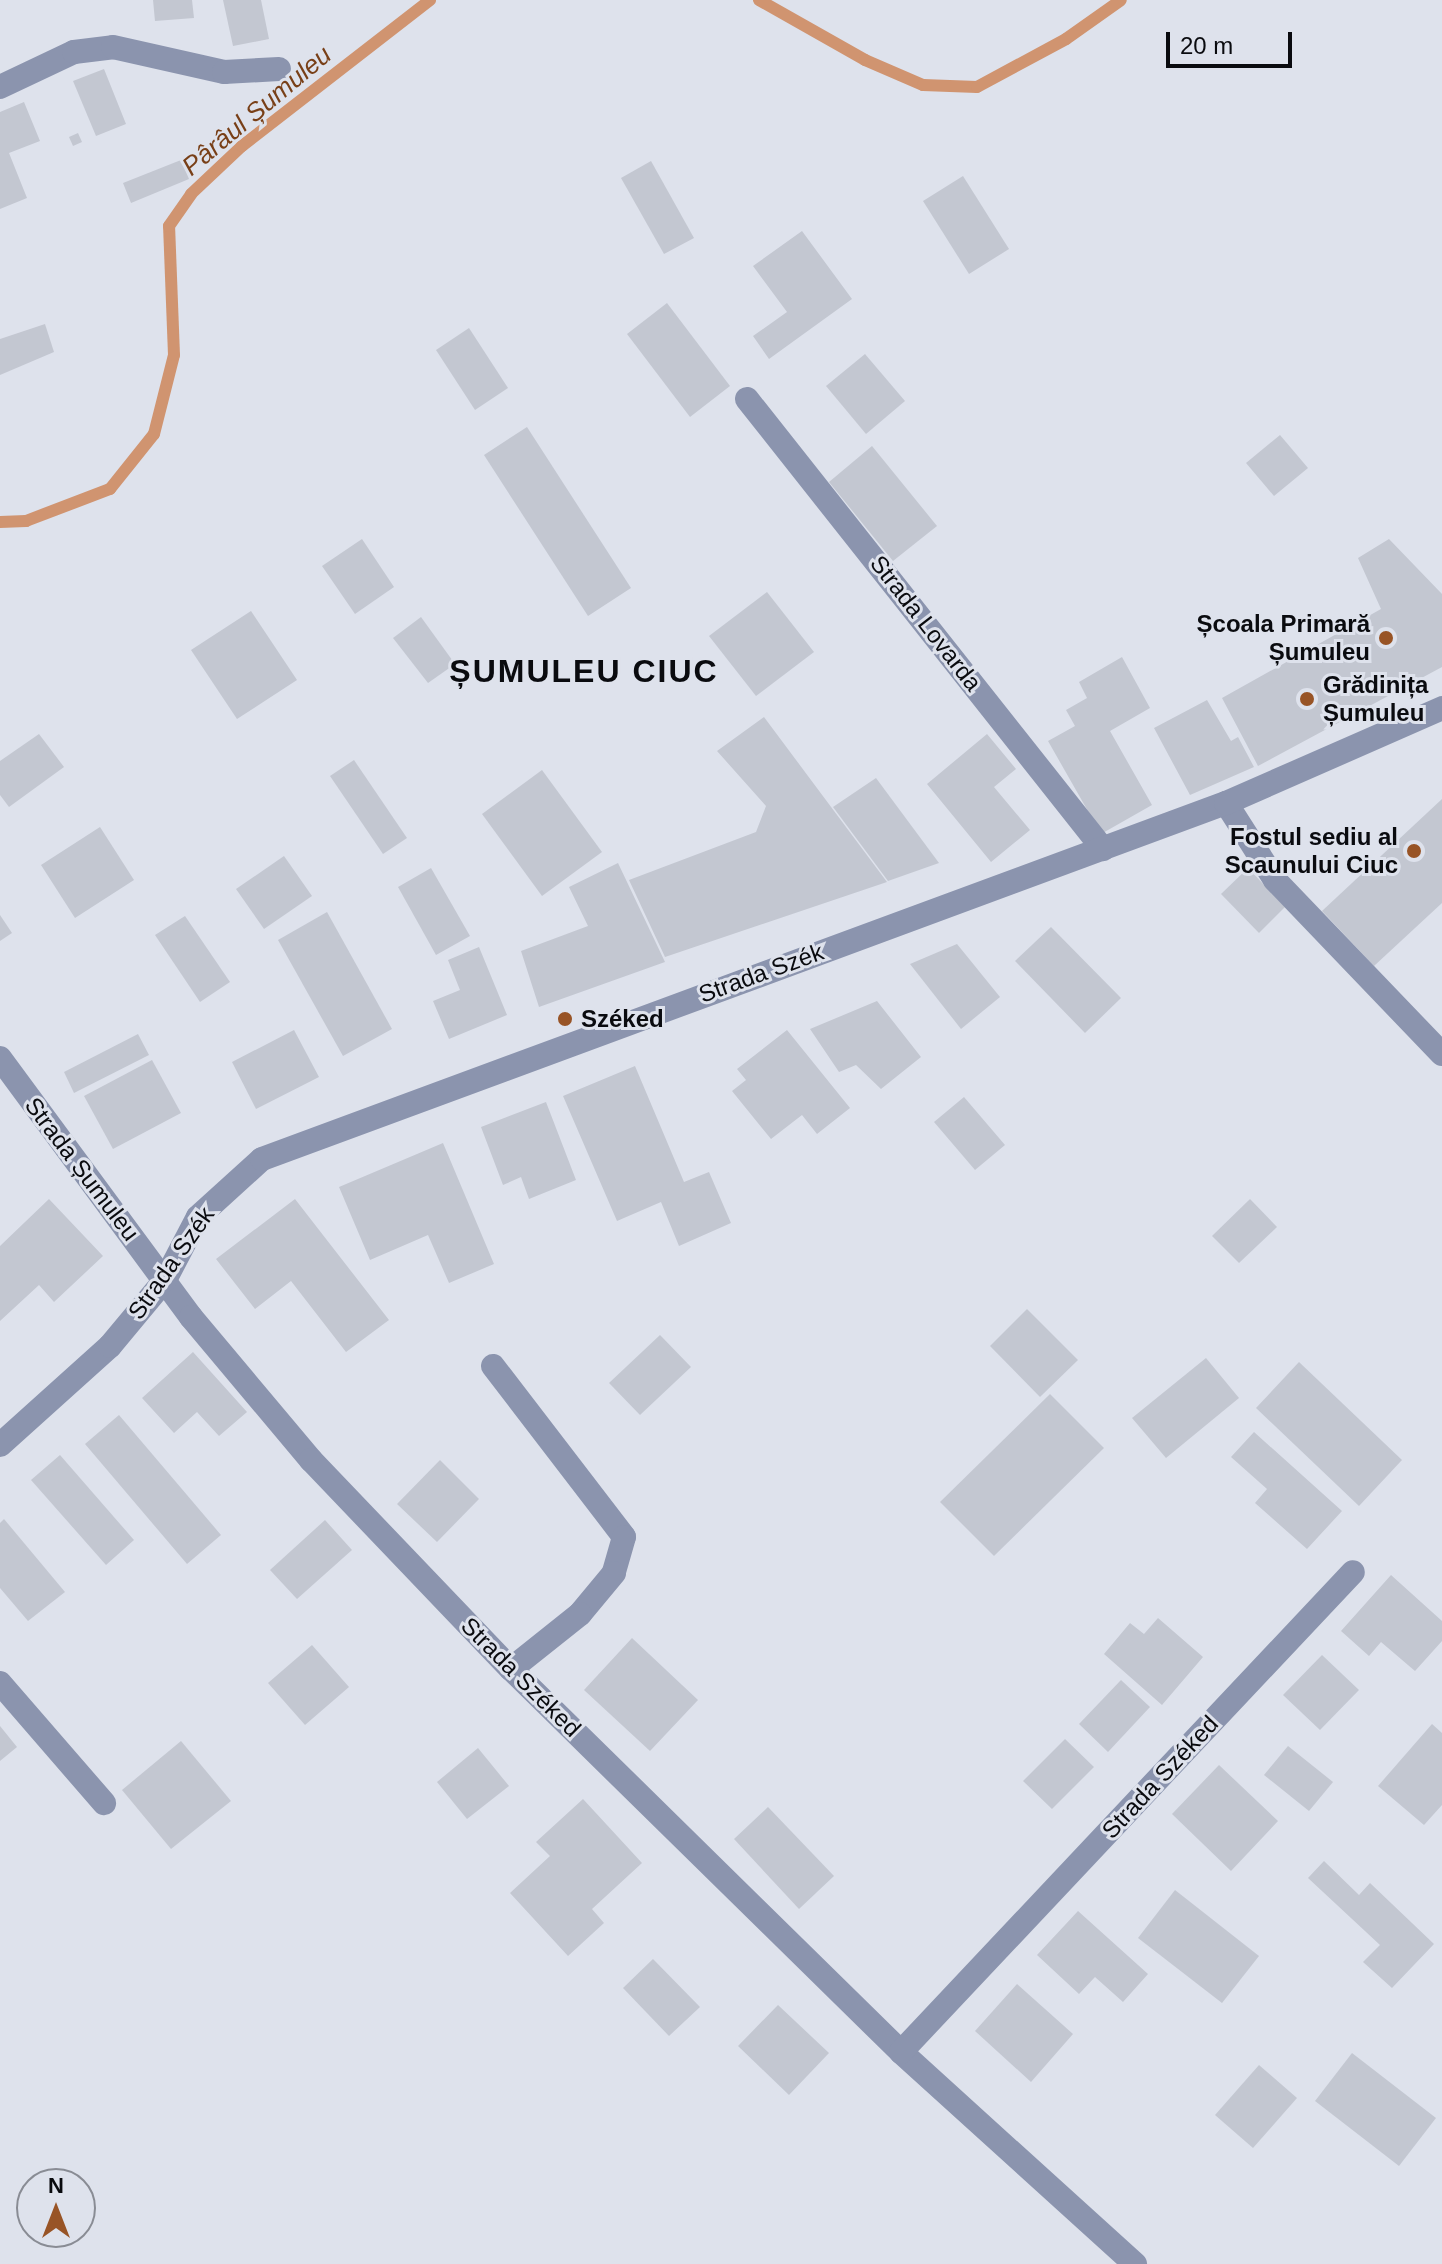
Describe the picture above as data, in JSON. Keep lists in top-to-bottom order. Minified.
{"streets":{"street":["Strada Lovarda","Strada Szék","Strada Șumuleu","Strada Széked"]},"crossings":[["Strada Lovarda","Strada Szék"],["Strada Szék","Strada Șumuleu"],["Strada Szék","Strada Széked"],["Strada Șumuleu","Strada Széked"]],"districts":["ȘUMULEU CIUC"],"water":["Pârâul Șumuleu"],"places":["Școala Primară Șumuleu","Grădinița Șumuleu","Fostul sediu al Scaunului Ciuc","Széked"],"scale_bar":"20 m","north":"top"}
